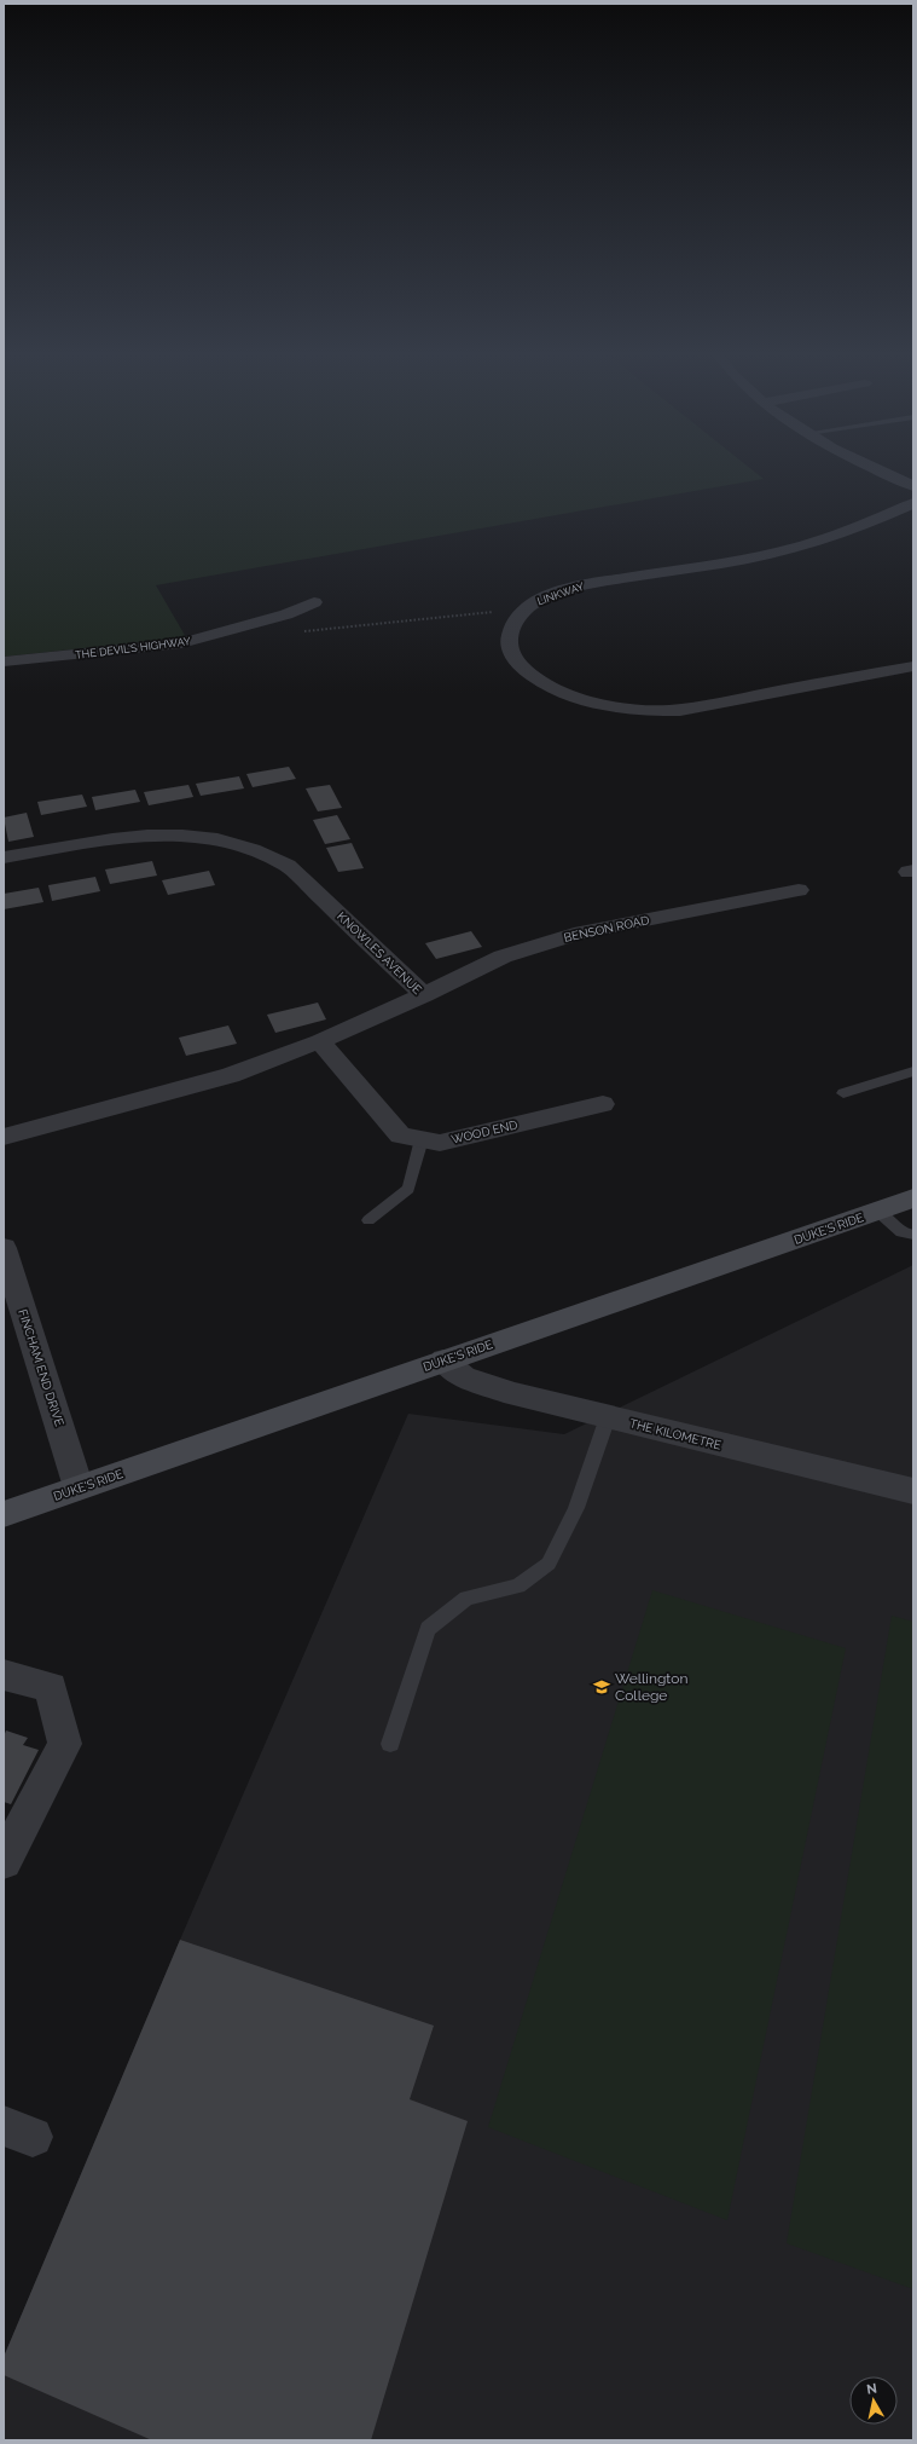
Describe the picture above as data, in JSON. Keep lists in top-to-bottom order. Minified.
{"streets":{"main road":["DUKE'S RIDE"],"street":["LINKWAY","THE DEVIL'S HIGHWAY","BENSON ROAD","KNOWLES AVENUE","WOOD END","FINCHAM END DRIVE","THE KILOMETRE"]},"crossings":[["BENSON ROAD","KNOWLES AVENUE"],["KNOWLES AVENUE","WOOD END"],["DUKE'S RIDE","FINCHAM END DRIVE"],["DUKE'S RIDE","THE KILOMETRE"]],"places":{"school or university":["Wellington College"]},"north":"top"}
